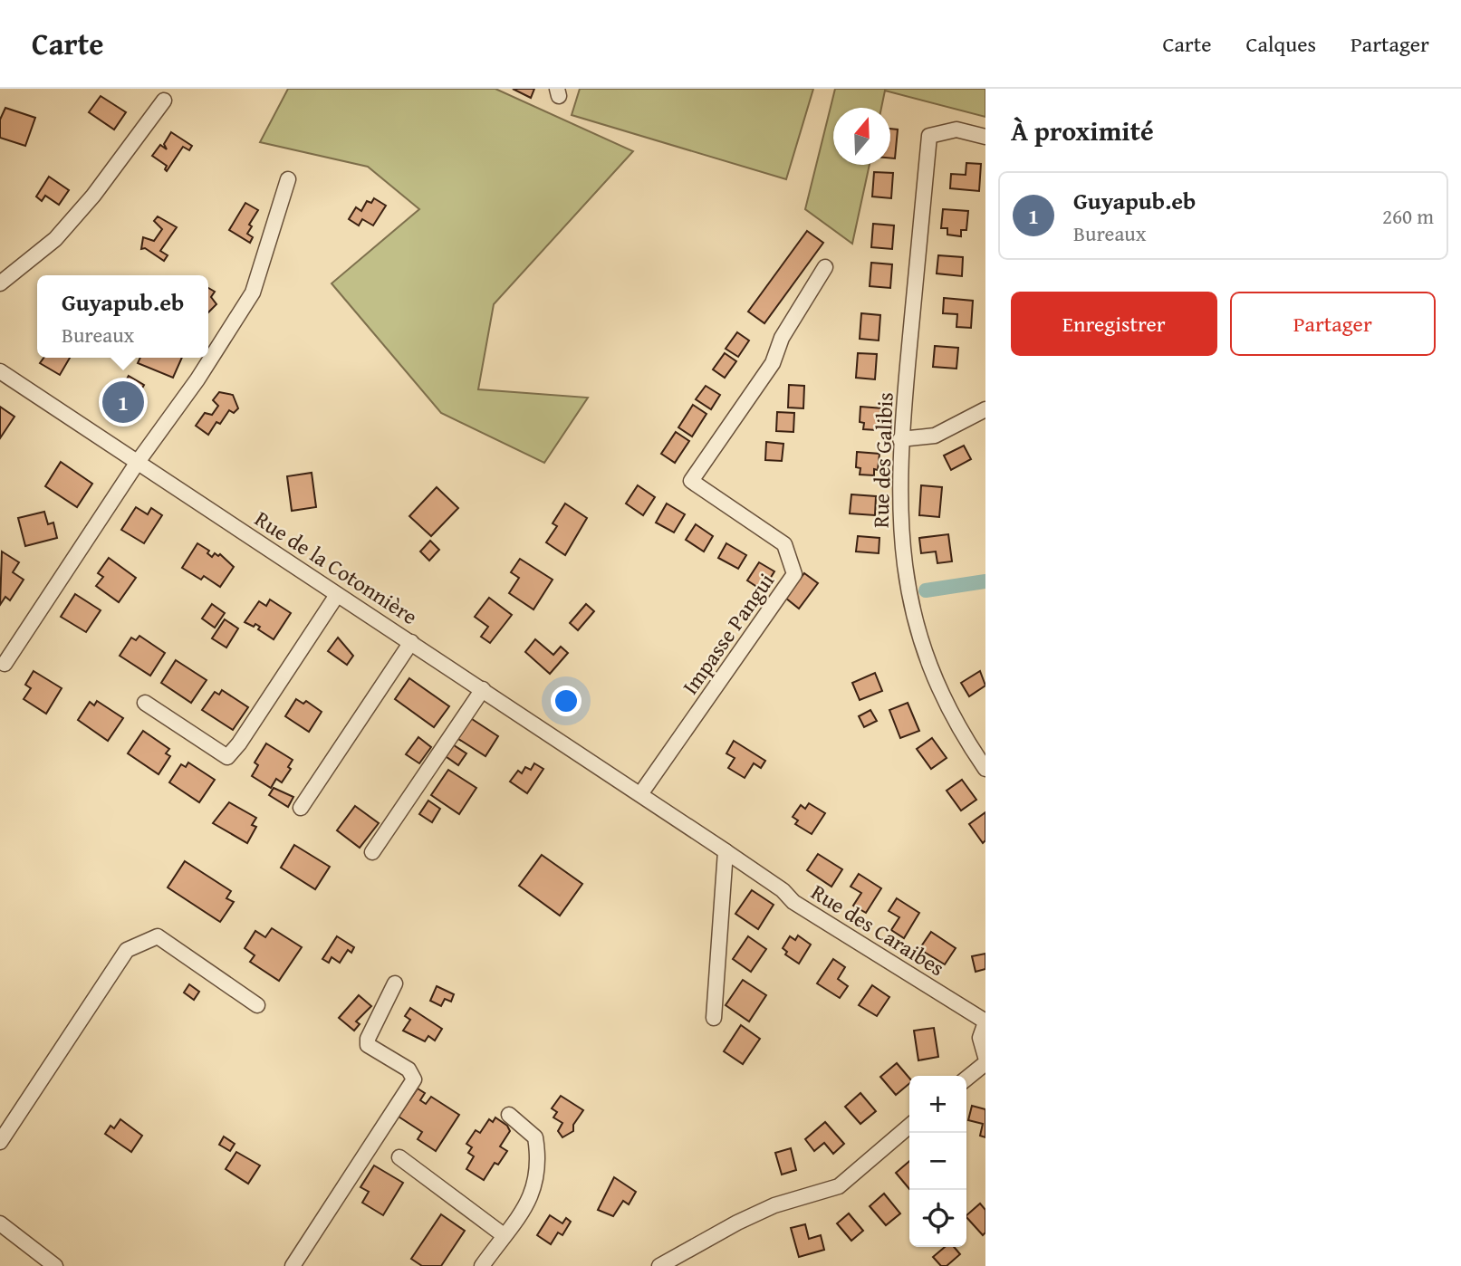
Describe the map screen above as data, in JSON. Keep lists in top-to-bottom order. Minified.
{"streets":{"street":["Rue des Galibis","Rue de la Cotonnière","Impasse Pangui","Rue des Caraibes"]},"crossings":[["Rue de la Cotonnière","Impasse Pangui"],["Rue de la Cotonnière","Rue des Caraibes"]],"north":"top","page":{"header":"Carte","nav":["Carte","Calques","Partager"],"heading":"À proximité","list":[{"mark":"1","name":"Guyapub.eb","note":"Bureaux","value":"260 m"}],"buttons":["Enregistrer","Partager"],"popup":["Guyapub.eb","Bureaux"],"pins":"1","map_buttons":["+","−"]}}
